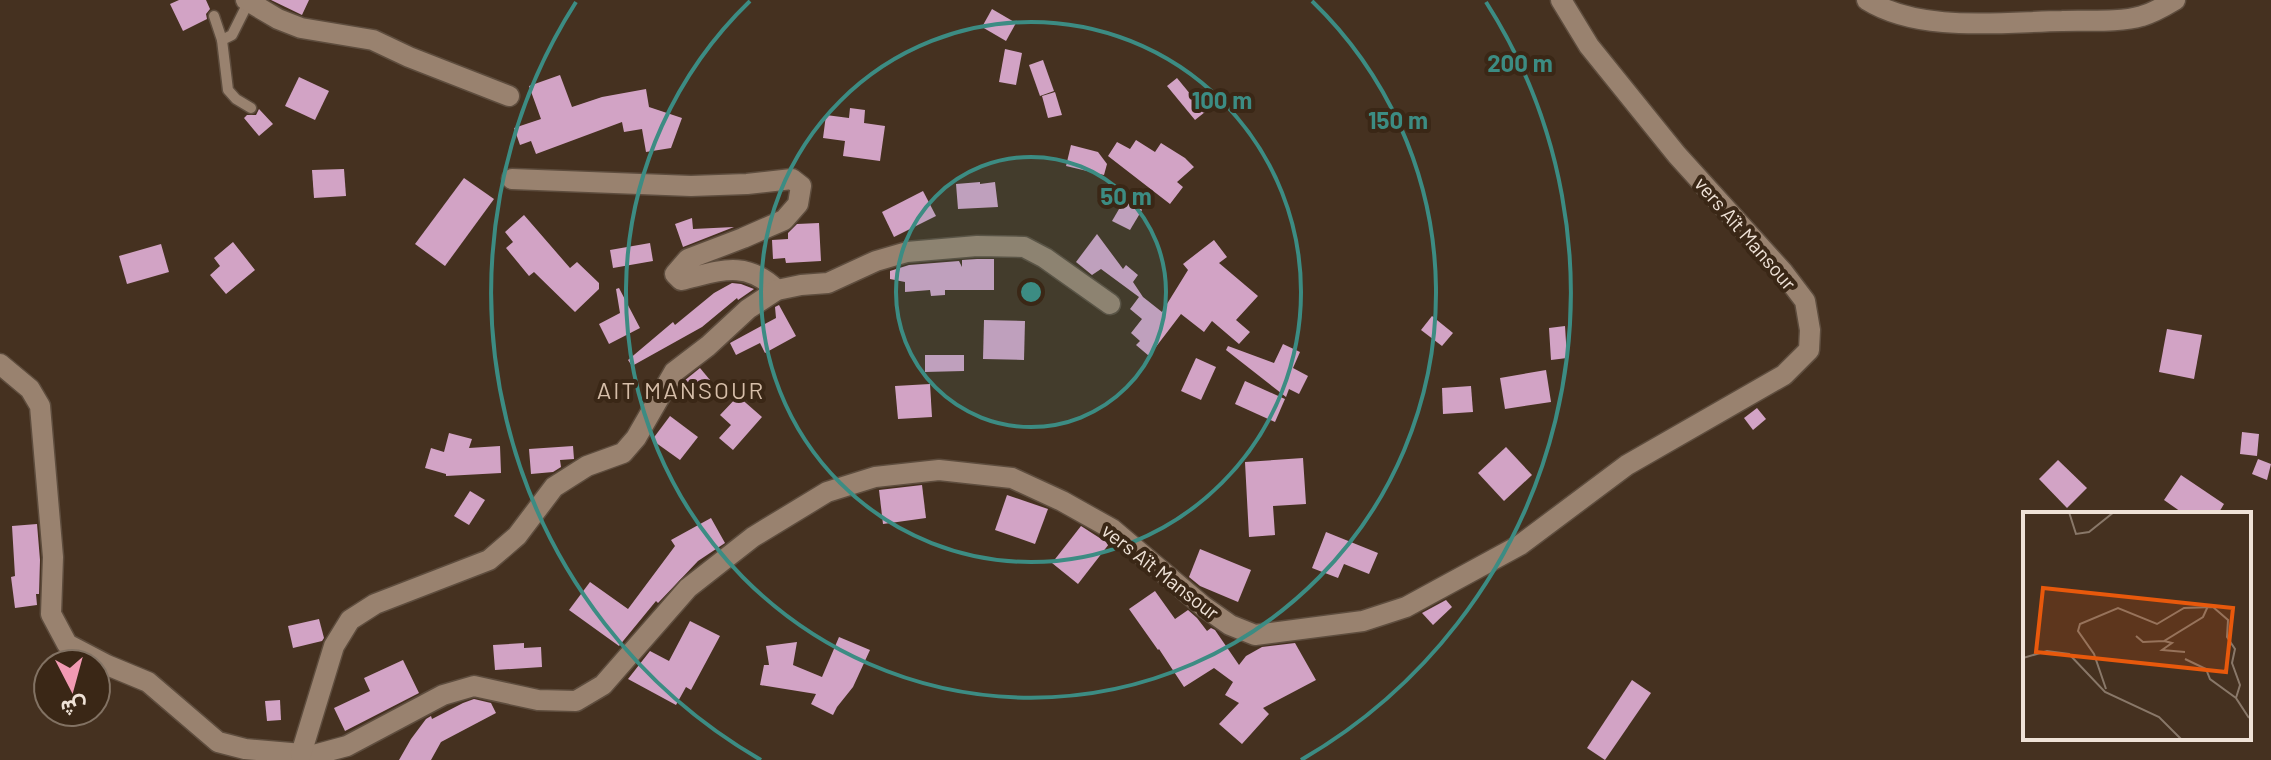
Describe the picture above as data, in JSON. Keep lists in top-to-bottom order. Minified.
{"streets":{"street":["vers Aït Mansour"]},"districts":["AIT MANSOUR"],"north":"bottom","rings":["200 m","100 m","150 m","50 m"]}
